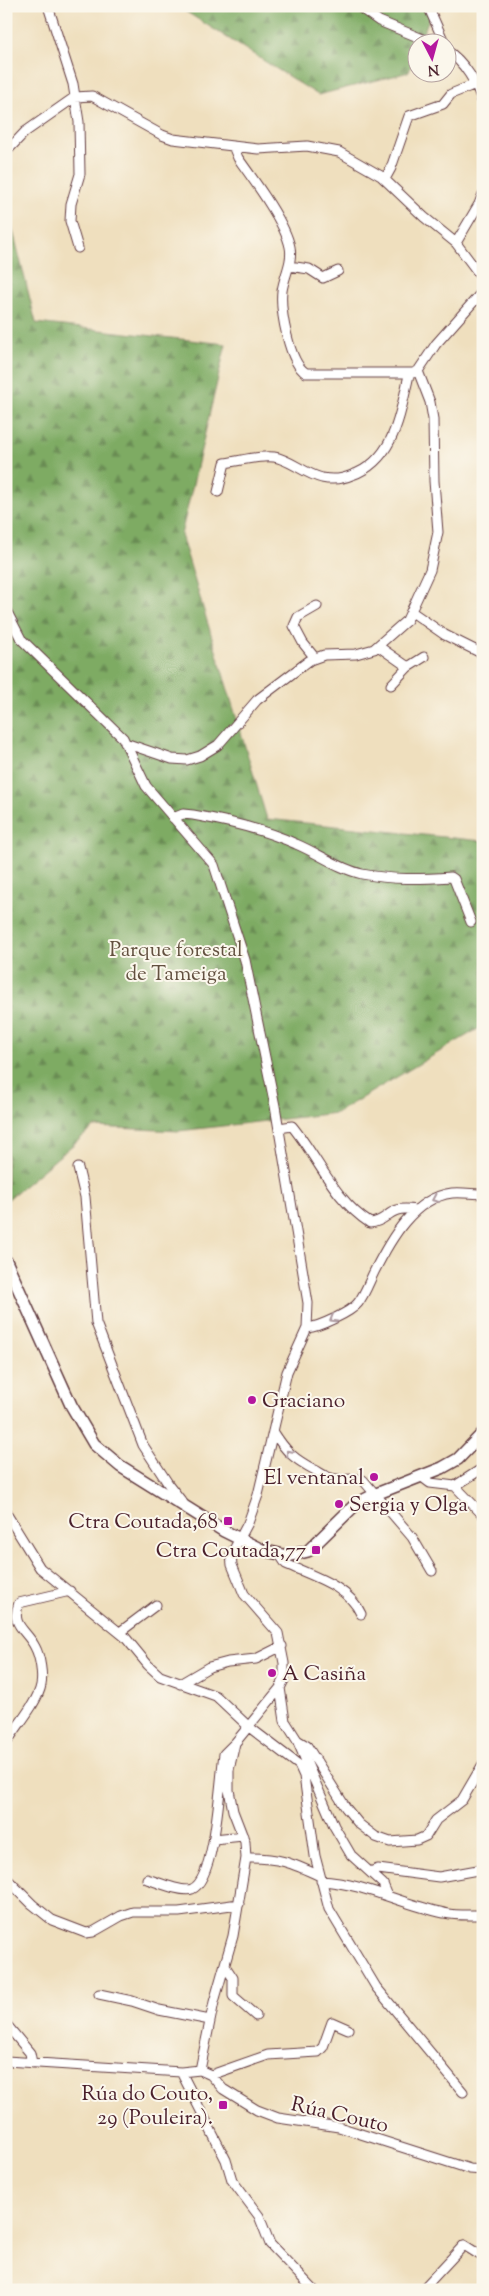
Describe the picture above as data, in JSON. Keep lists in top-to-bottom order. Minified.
{"streets":{"street":["Rúa Couto"]},"parks":["Parque forestal de Tameiga"],"places":{"other":["Graciano","El ventanal","Sergia y Olga","A Casiña"],"transit":["Ctra Coutada,68","Ctra Coutada,77","Rúa do Couto, 29 (Pouleira)."]},"north":"bottom"}
